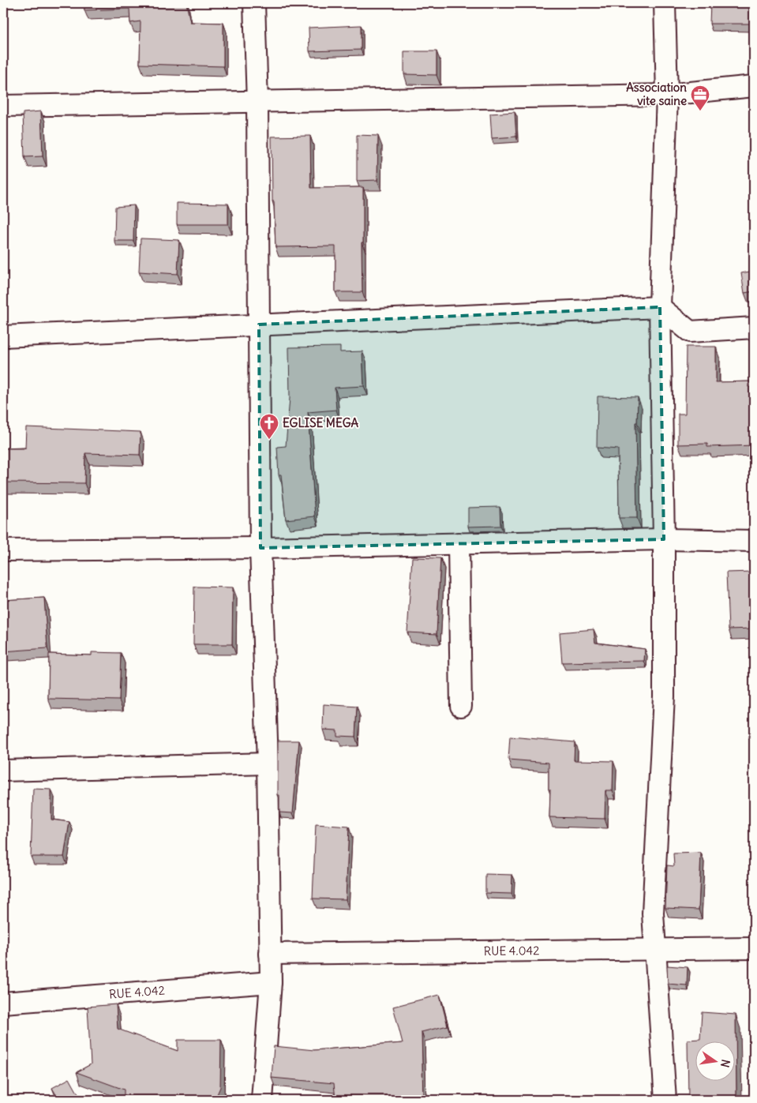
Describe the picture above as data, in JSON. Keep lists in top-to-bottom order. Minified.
{"streets":{"street":["RUE 4.042"]},"places":{"office":["Association vite saine"],"church":["EGLISE MEGA"]},"north":"right"}
